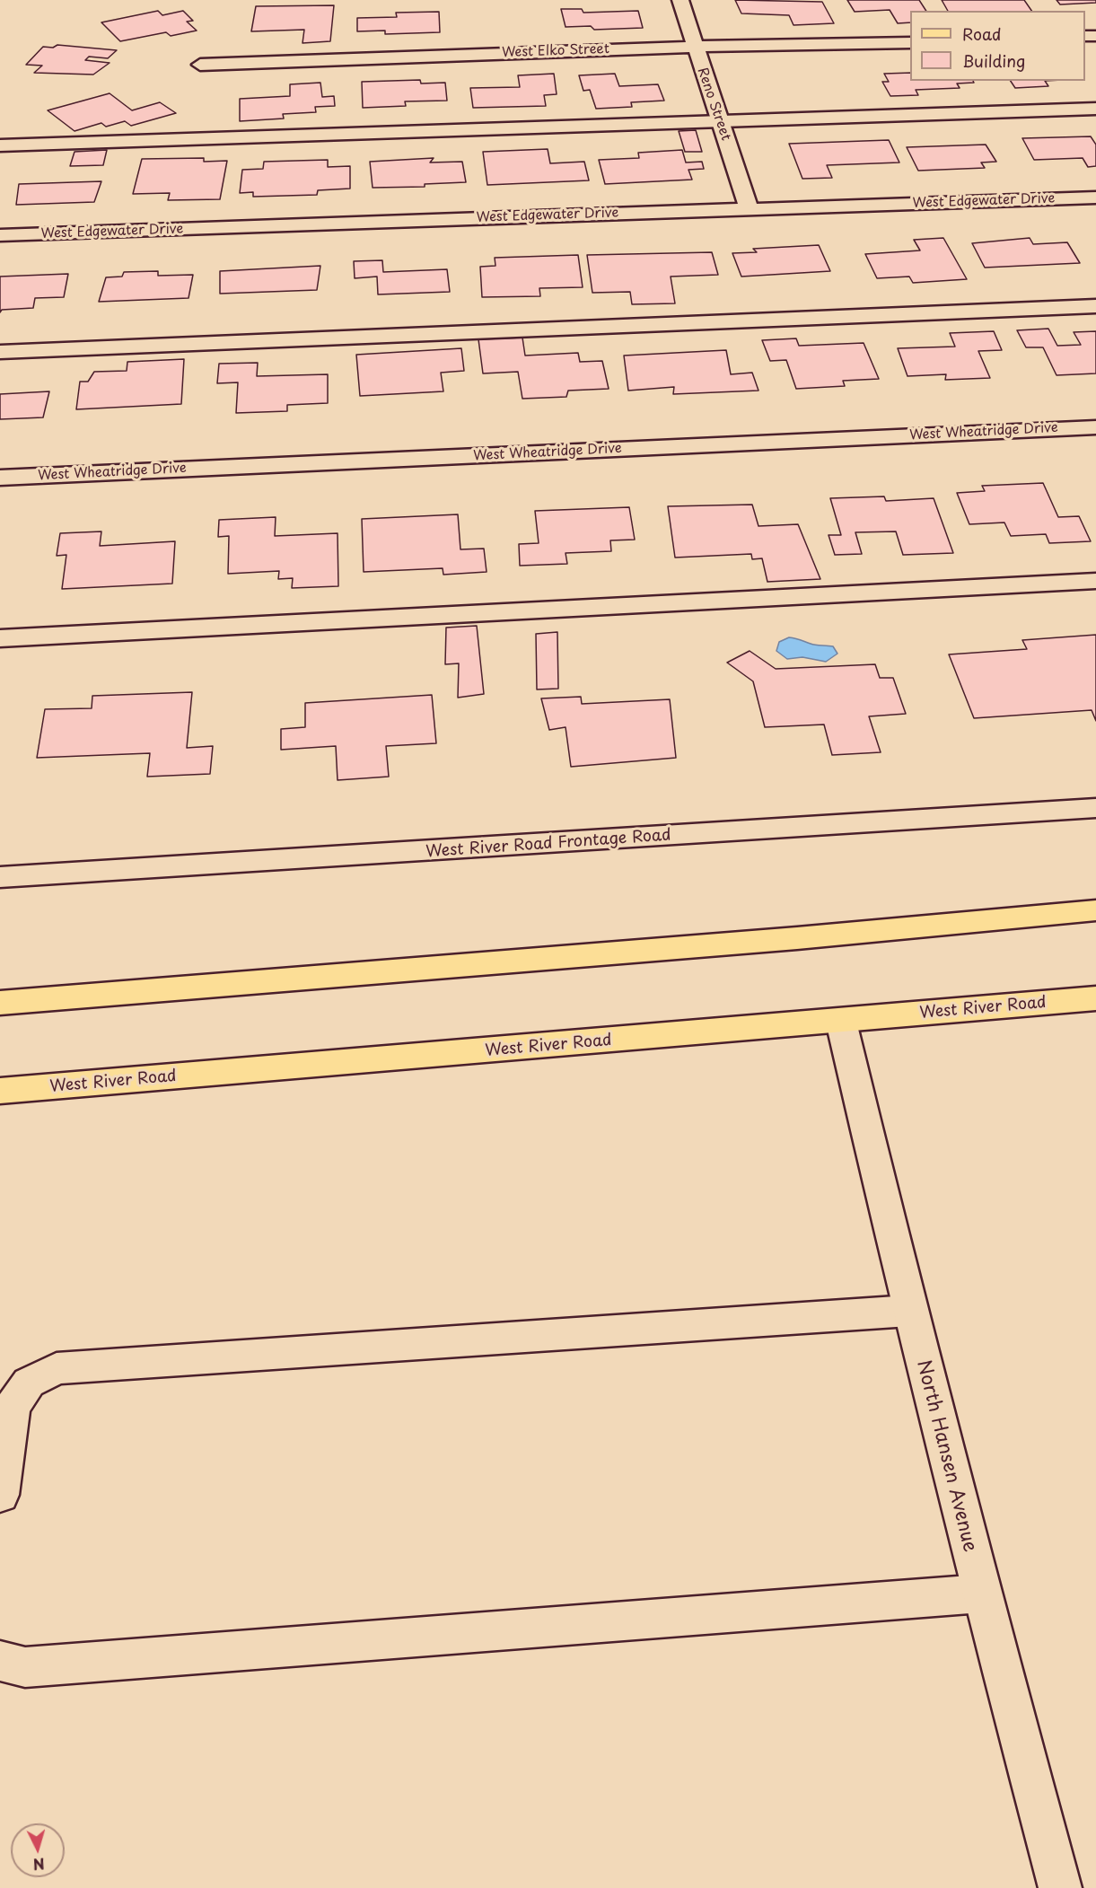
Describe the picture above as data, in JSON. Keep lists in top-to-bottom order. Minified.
{"streets":{"main road":["West River Road"],"street":["West Elko Street","Reno Street","West Edgewater Drive","West Wheatridge Drive","West River Road Frontage Road","North Hansen Avenue"]},"crossings":[["West Elko Street","Reno Street"],["Reno Street","West Edgewater Drive"],["West River Road","North Hansen Avenue"]],"legend":["Road","Building"],"north":"bottom"}
